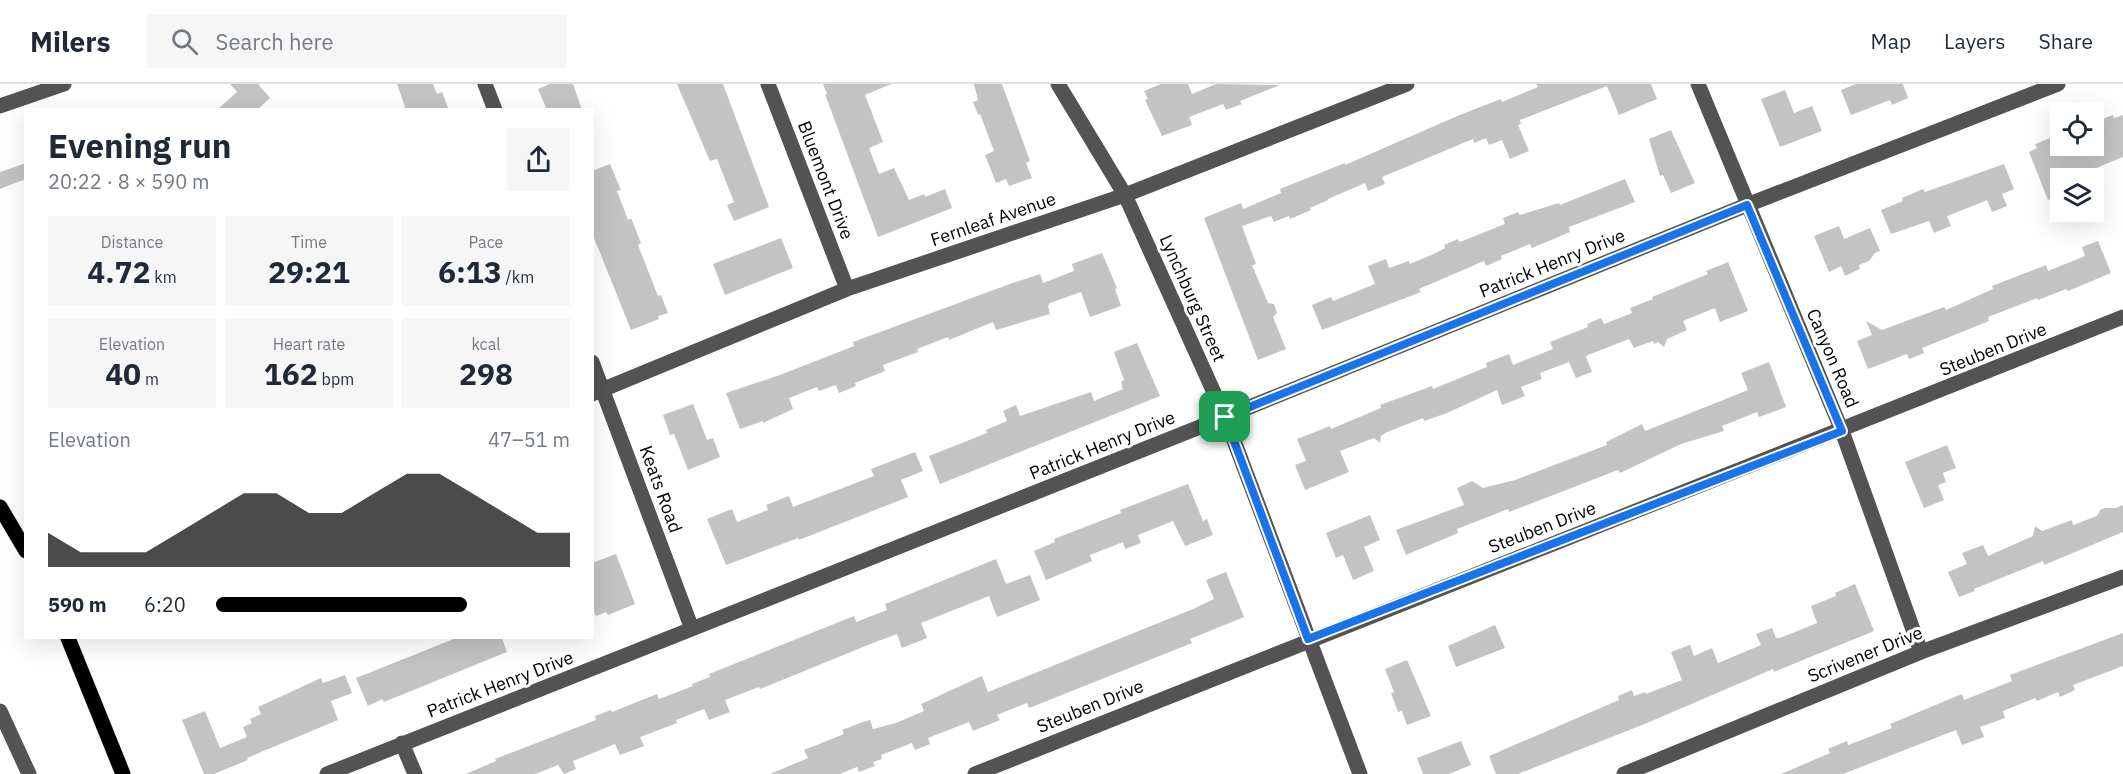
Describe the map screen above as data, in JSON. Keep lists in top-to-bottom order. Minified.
{"streets":{"street":["Bluemont Drive","Fernleaf Avenue","Patrick Henry Drive","Lynchburg Street","Steuben Drive","Canyon Road","Keats Road","Scrivener Drive"]},"crossings":[["Bluemont Drive","Fernleaf Avenue"],["Fernleaf Avenue","Lynchburg Street"],["Fernleaf Avenue","Keats Road"],["Patrick Henry Drive","Lynchburg Street"],["Patrick Henry Drive","Canyon Road"],["Patrick Henry Drive","Keats Road"],["Lynchburg Street","Steuben Drive"],["Steuben Drive","Canyon Road"],["Canyon Road","Scrivener Drive"]],"page":{"header":"Milers","search":"Search here","nav":["Map","Layers","Share"],"heading":["Evening run","20:22 · 8 × 590 m"],"stats":[["Distance","4.72 km"],["Time","29:21"],["Pace","6:13 /km"],["Elevation","40 m"],["Heart rate","162 bpm"],["kcal","298"]],"chart":["Elevation","47–51 m"],"list":[{"name":"590 m","note":"6:20"}]}}
